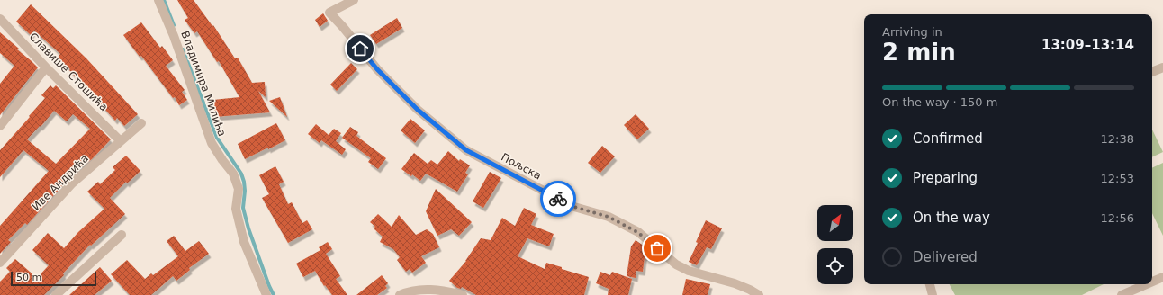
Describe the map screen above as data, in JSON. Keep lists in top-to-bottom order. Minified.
{"streets":{"street":["Славише Стошића","Владимира Милића","Пољска","Иве Андрића"]},"crossings":[["Славише Стошића","Иве Андрића"]],"scale_bar":"50 m","north":"top right","page":{"heading":["2 min","Arriving in","13:09–13:14"],"bar":"On the way · 150 m","list":[["Confirmed","12:38"],["Preparing","12:53"],["On the way","12:56"],"Delivered"],"scale":"50 m"}}
